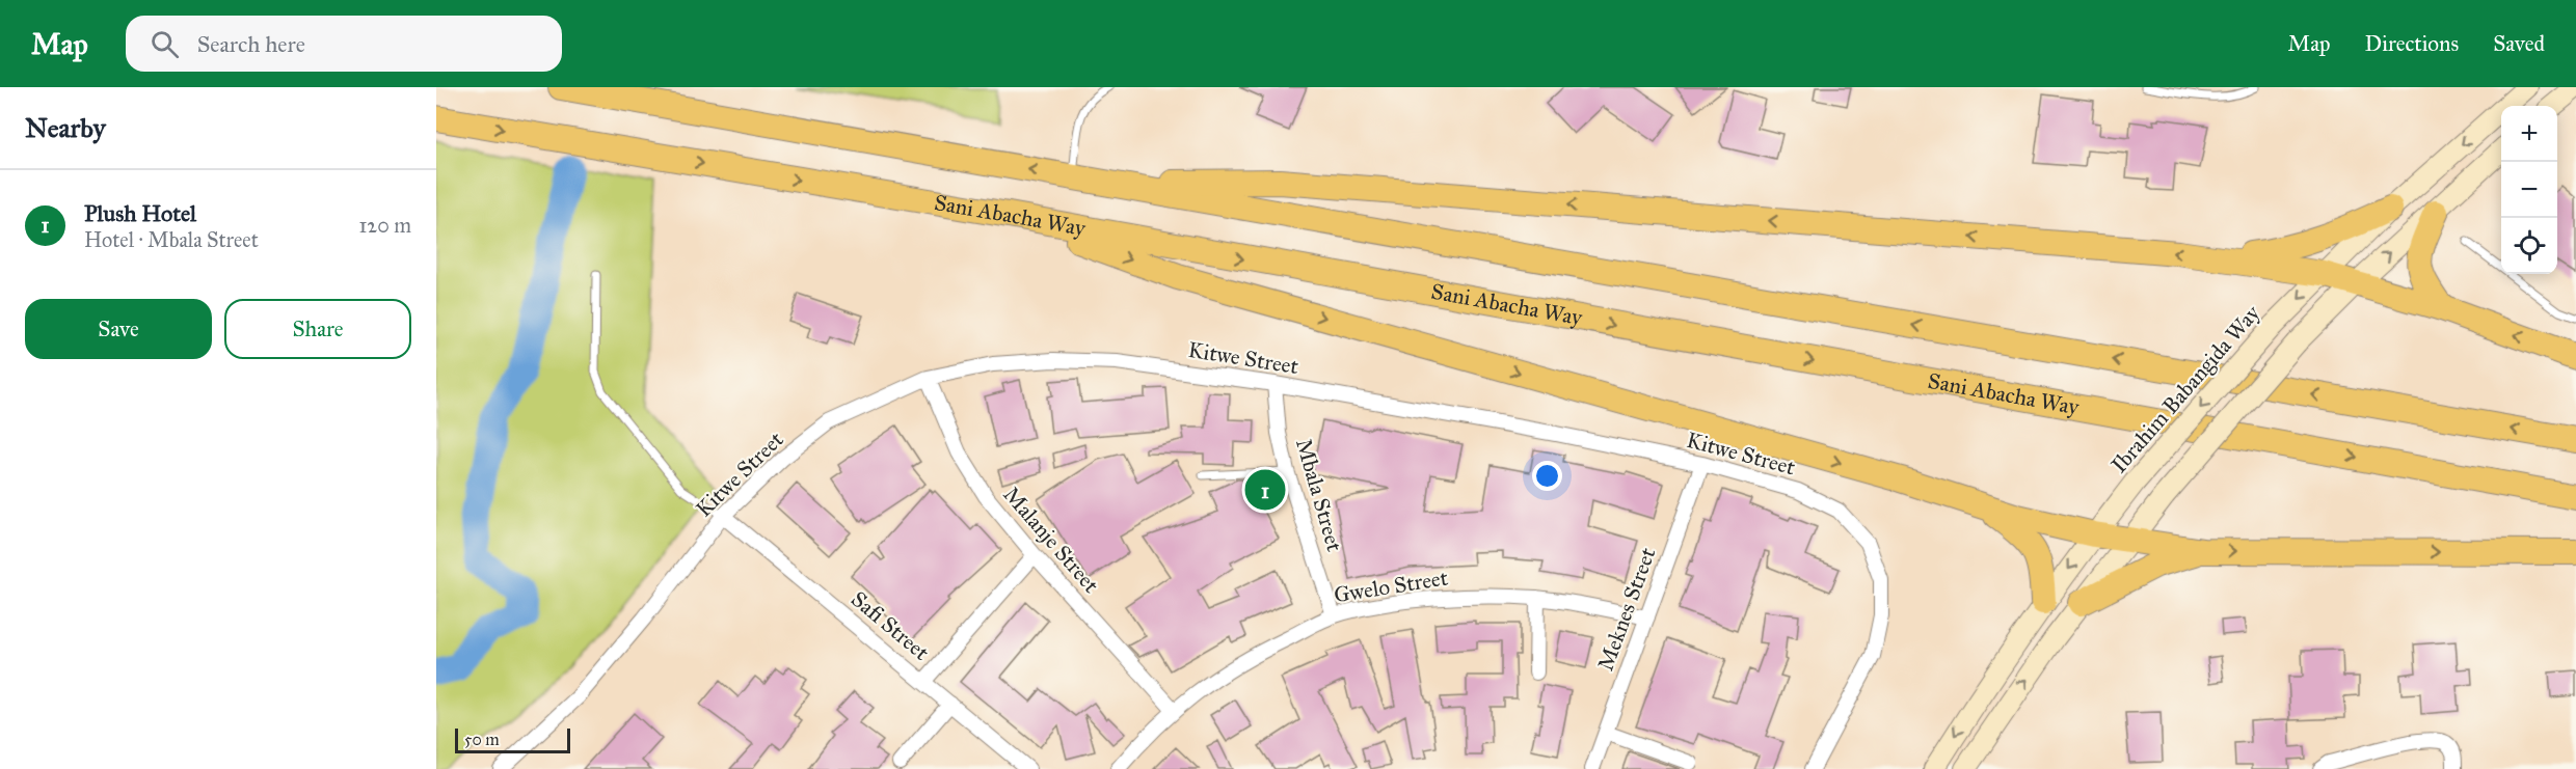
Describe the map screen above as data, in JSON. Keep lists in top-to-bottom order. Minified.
{"streets":{"highway":["Sani Abacha Way"],"main road":["Ibrahim Babangida Way"],"street":["Kitwe Street","Mbala Street","Malanje Street","Gwelo Street","Meknes Street","Safi Street"]},"crossings":[["Kitwe Street","Mbala Street"],["Kitwe Street","Malanje Street"],["Kitwe Street","Meknes Street"],["Kitwe Street","Safi Street"],["Mbala Street","Gwelo Street"],["Malanje Street","Gwelo Street"],["Gwelo Street","Meknes Street"]],"scale_bar":"50 m","page":{"header":"Map","search":"Search here","nav":["Map","Directions","Saved"],"heading":"Nearby","map_buttons":["+","−"],"list":[{"mark":"1","name":"Plush Hotel","note":"Hotel · Mbala Street","value":"120 m"}],"buttons":["Save","Share"],"pins":"1","scale":"50 m"}}
